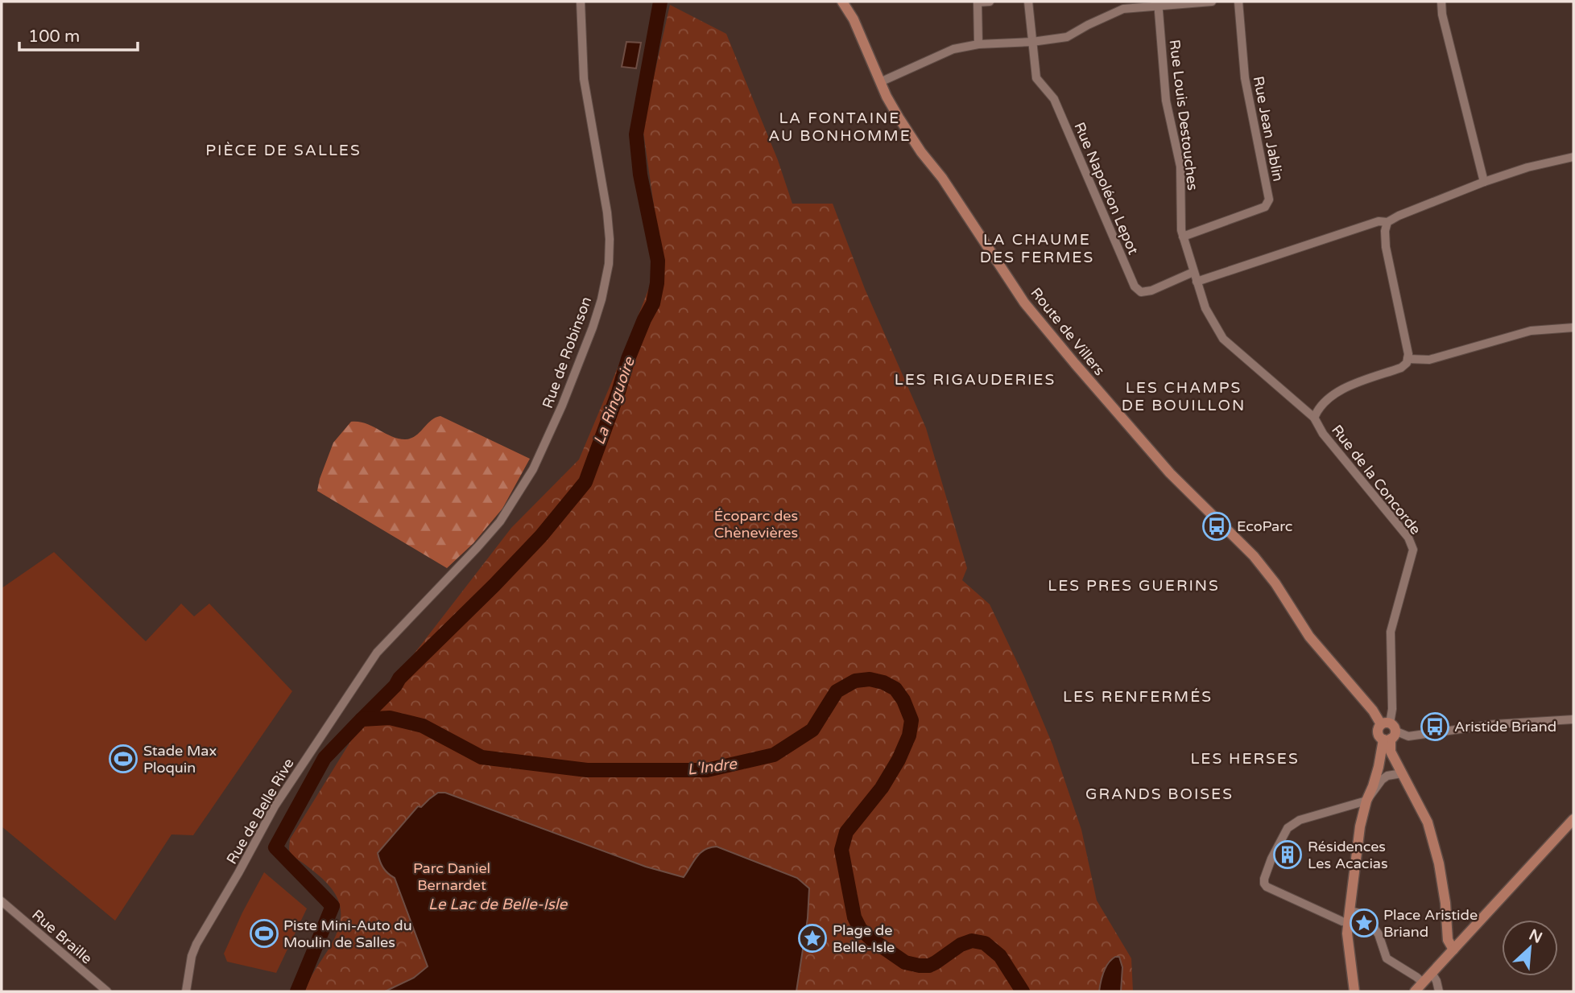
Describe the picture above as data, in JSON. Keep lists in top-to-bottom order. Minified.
{"streets":{"main road":["Route de Villers"],"street":["Rue Louis Destouches","Rue Jean Jablin","Rue Napoléon Lepot","Rue de Robinson","Rue de la Concorde","Rue de Belle Rive","Rue Braille"]},"crossings":[["Rue Louis Destouches","Rue Jean Jablin"],["Rue Louis Destouches","Rue Napoléon Lepot"],["Rue Louis Destouches","Rue de la Concorde"],["Route de Villers","Rue de la Concorde"],["Rue de Robinson","Rue de Belle Rive"]],"districts":["LA FONTAINE AU BONHOMME","PIÈCE DE SALLES","LA CHAUME DES FERMES","LES RIGAUDERIES","LES CHAMPS DE BOUILLON","LES PRES GUERINS","LES RENFERMÉS","LES HERSES","GRANDS BOISES"],"water":["La Ringuoire","L'Indre","Le Lac de Belle-Isle"],"parks":["Écoparc des Chènevières","Parc Daniel Bernardet"],"places":{"bus stop":["EcoParc","Aristide Briand"],"sports":["Stade Max Ploquin","Piste Mini-Auto du Moulin de Salles"],"building":["Résidences Les Acacias"],"place":["Place Aristide Briand","Plage de Belle-Isle"]},"scale_bar":"100 m","north":"top right"}
